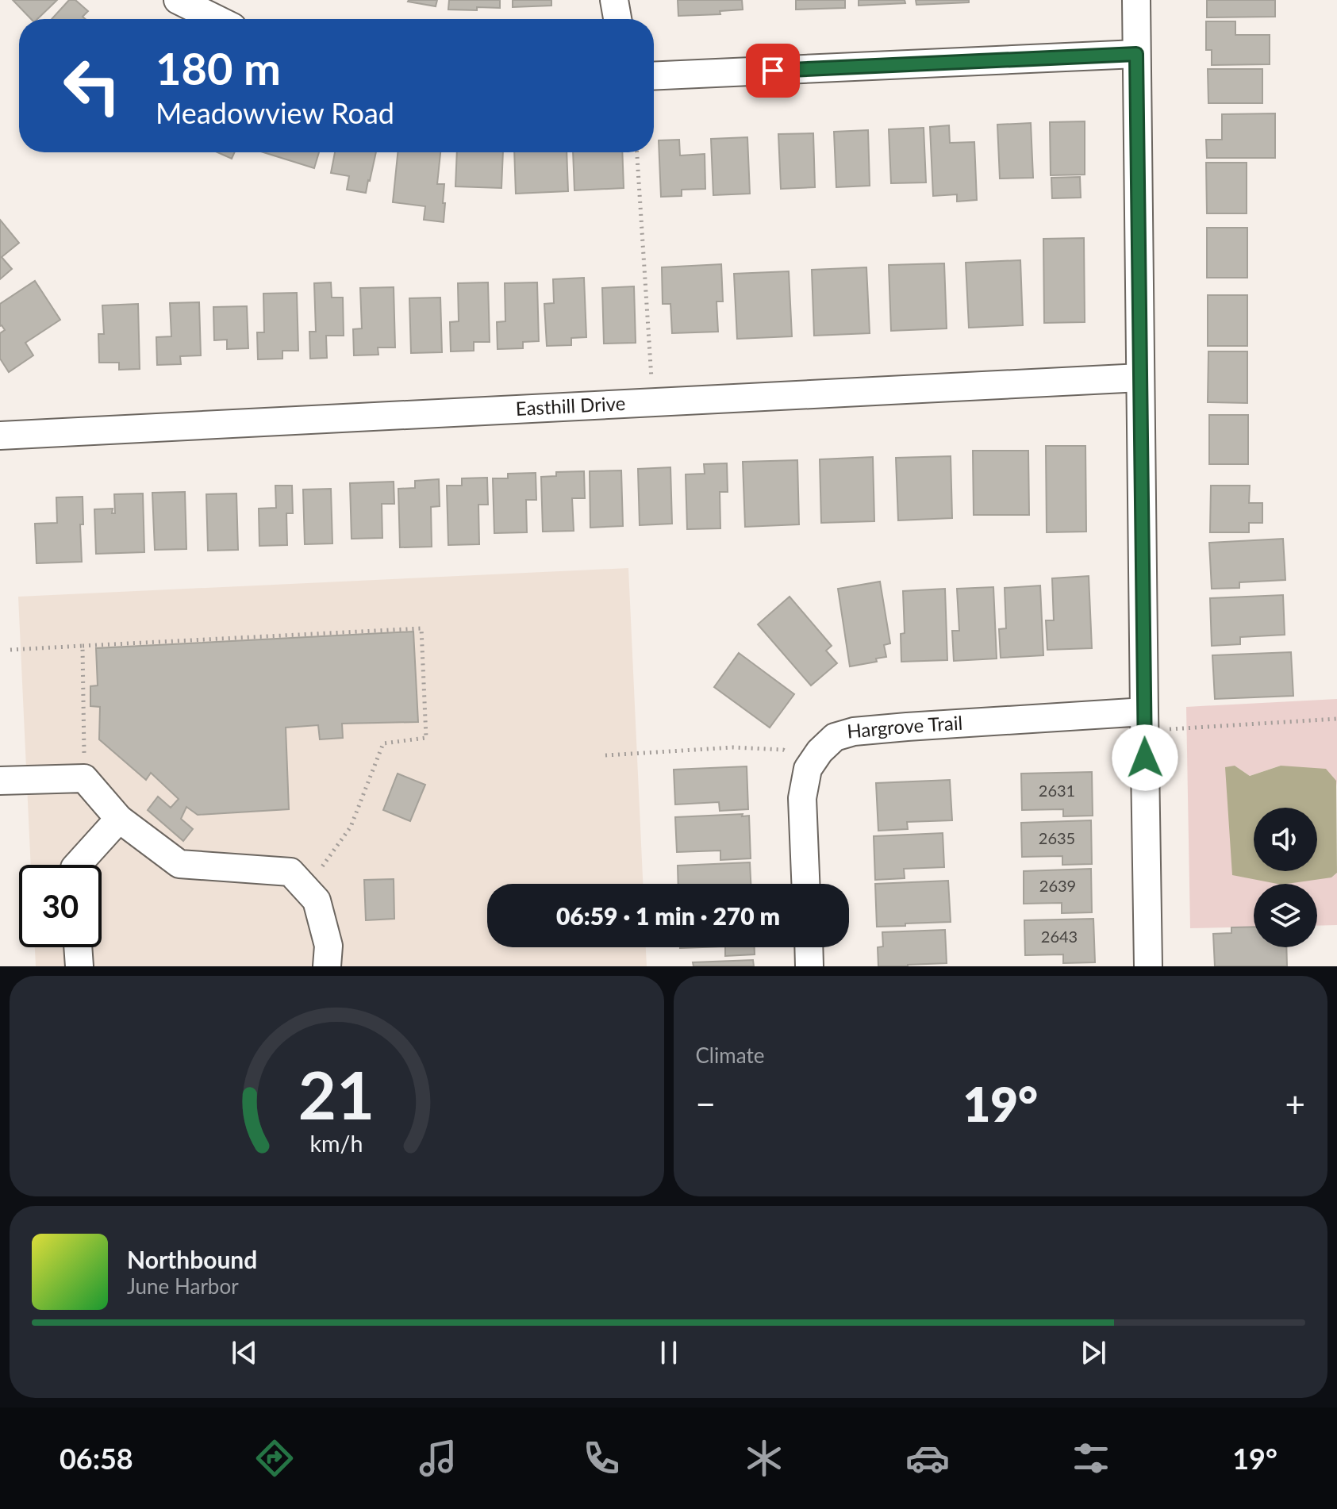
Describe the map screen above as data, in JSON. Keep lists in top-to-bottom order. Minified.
{"streets":{"street":["Easthill Drive","Hargrove Trail"]},"house_numbers":["2631","2635","2639","2643"],"page":{"turn":["180 m","Meadowview Road"],"limit":"30","trip":"06:59 · 1 min · 270 m","tile":"Climate","heat":["−","19°","+"],"song":["Northbound","June Harbor"],"tabs":["06:58","19°"],"gauge":["21","km/h"]}}
